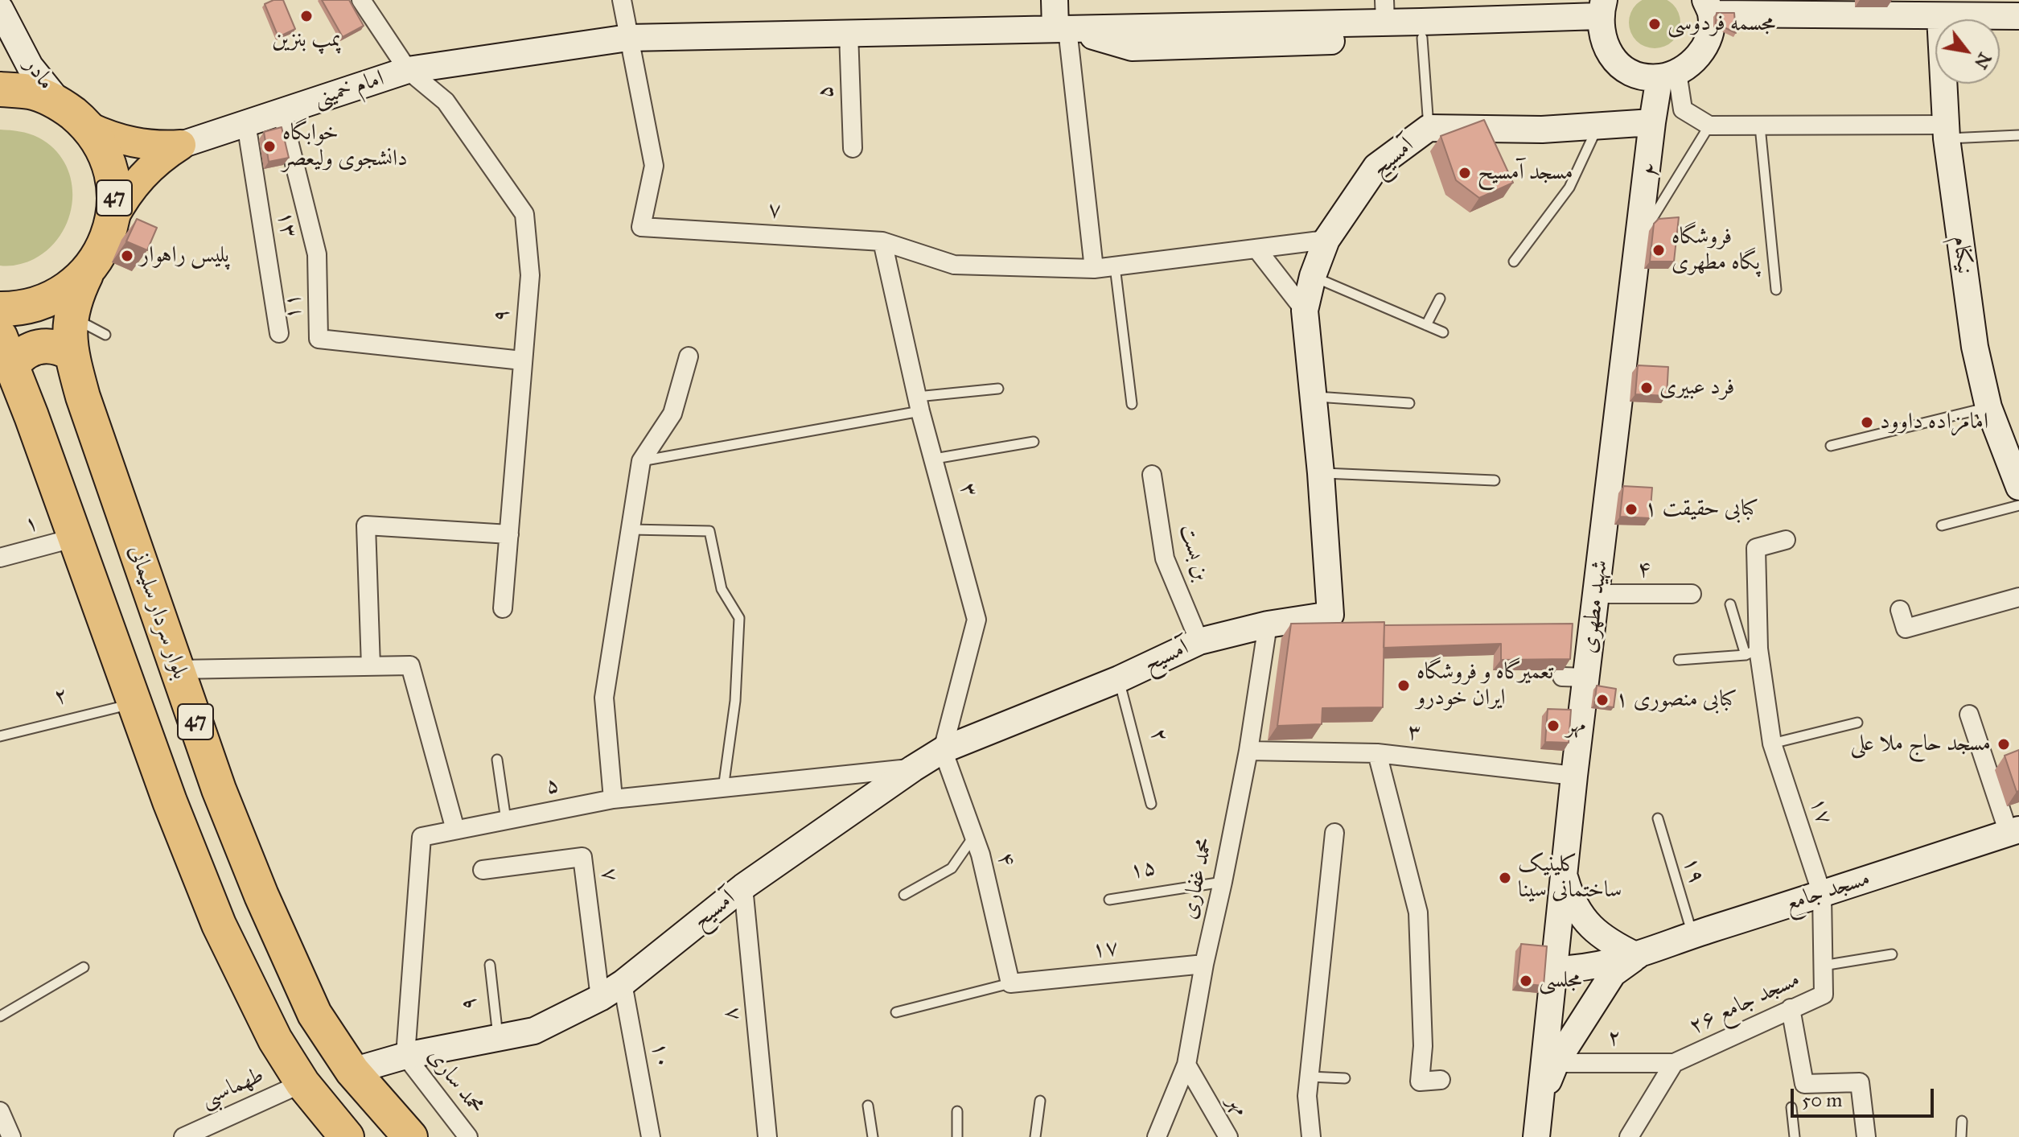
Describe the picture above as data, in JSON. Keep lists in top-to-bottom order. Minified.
{"streets":{"highway":["47","بلوار سردار سلیمانی"],"main road":["مادر","امام خمینی","آمسیح","نیکنام","شهید مطهری","مسجد جامع"],"street":["۵","۲","۷","۱۳","۱۱","۹","۳","۱","بن بست","۴","۱۷","محمد غفاری","۲۶ مسجد جامع","۸","۱۰","محمد ساری","طهماسبی","مهر"],"lane":["۱۵","۱۹"]},"crossings":[["مادر","47"],["امام خمینی","۵"],["امام خمینی","۷"],["امام خمینی","۱۳"],["امام خمینی","۱۱"],["امام خمینی","۹"],["۵","آمسیح"],["۵","محمد ساری"],["آمسیح","۲"],["آمسیح","۷"],["آمسیح","۹"],["آمسیح","۳"],["آمسیح","بن بست"],["آمسیح","۴"],["آمسیح","شهید مطهری"],["آمسیح","بلوار سردار سلیمانی"],["آمسیح","محمد غفاری"],["آمسیح","۸"],["آمسیح","۱۰"],["آمسیح","محمد ساری"],["۲","47"],["۲","شهید مطهری"],["۲","۲۶ مسجد جامع"],["47","۱"],["47","بلوار سردار سلیمانی"],["47","طهماسبی"],["۷","۳"],["۱۱","۹"],["۳","۴"],["۳","شهید مطهری"],["۳","محمد غفاری"],["۴","شهید مطهری"],["۴","۱۷"],["۱۷","محمد غفاری"],["۱۷","مسجد جامع"],["۱۷","۲۶ مسجد جامع"],["۱۵","محمد غفاری"],["۱۹","مسجد جامع"],["محمد غفاری","مهر"],["مسجد جامع","۲۶ مسجد جامع"]],"places":["پمپ بنزین","مجسمه فردوسی","خوابگاه دانشجوی ولیعصر","مسجد آمسیح","فروشگاه پگاه مطهری","پلیس راهوار","فرد عبیری","امامزاده داوود","کبابی حقیقت ۱","تعمیرگاه و فروشگاه ایران خودرو","کبابی منصوری ۱","مهر","مسجد حاج ملا علی","کلینیک ساختمانی سینا","مجلسی"],"scale_bar":"50 m","north":"bottom right"}
